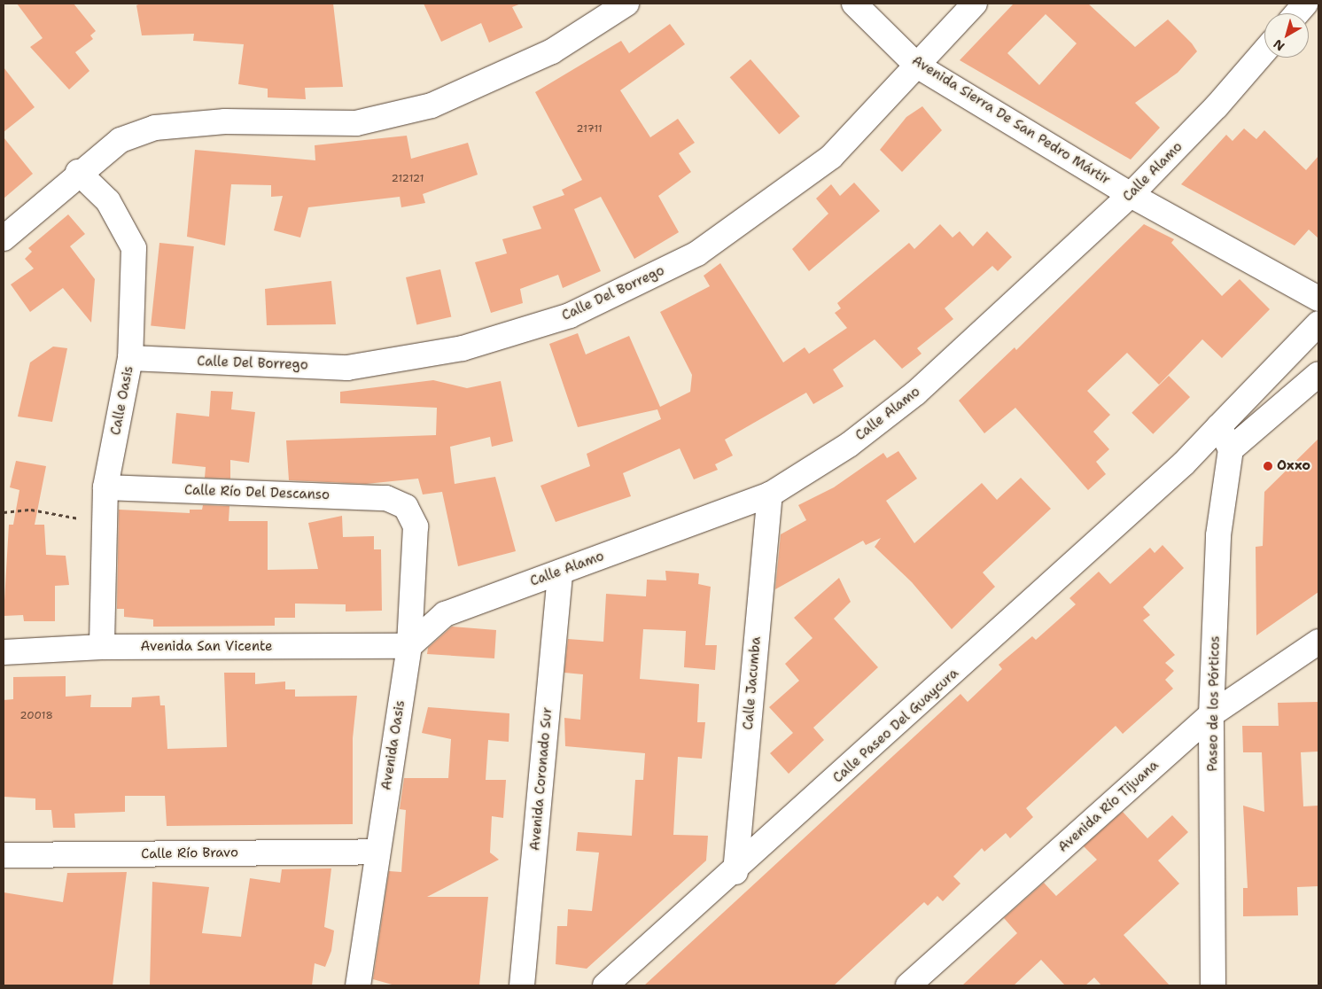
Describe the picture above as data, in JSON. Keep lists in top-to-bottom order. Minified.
{"streets":{"street":["Avenida Sierra De San Pedro Mártir","Calle Alamo","Calle Del Borrego","Calle Oasis","Calle Río Del Descanso","Avenida San Vicente","Calle Jacumba","Paseo de los Pórticos","Calle Paseo Del Guaycura","Avenida Oasis","Avenida Coronado Sur","Avenida Río Tijuana","Calle Río Bravo"]},"crossings":[["Avenida Sierra De San Pedro Mártir","Calle Alamo"],["Avenida Sierra De San Pedro Mártir","Calle Del Borrego"],["Calle Alamo","Avenida San Vicente"],["Calle Alamo","Calle Jacumba"],["Calle Alamo","Avenida Oasis"],["Calle Alamo","Avenida Coronado Sur"],["Calle Del Borrego","Calle Oasis"],["Calle Oasis","Calle Río Del Descanso"],["Calle Oasis","Avenida San Vicente"],["Calle Río Del Descanso","Avenida Oasis"],["Avenida San Vicente","Avenida Oasis"],["Calle Jacumba","Calle Paseo Del Guaycura"],["Paseo de los Pórticos","Calle Paseo Del Guaycura"],["Paseo de los Pórticos","Avenida Río Tijuana"],["Avenida Oasis","Calle Río Bravo"]],"places":["Oxxo"],"house_numbers":["21711","212121","20018"],"north":"bottom left"}
